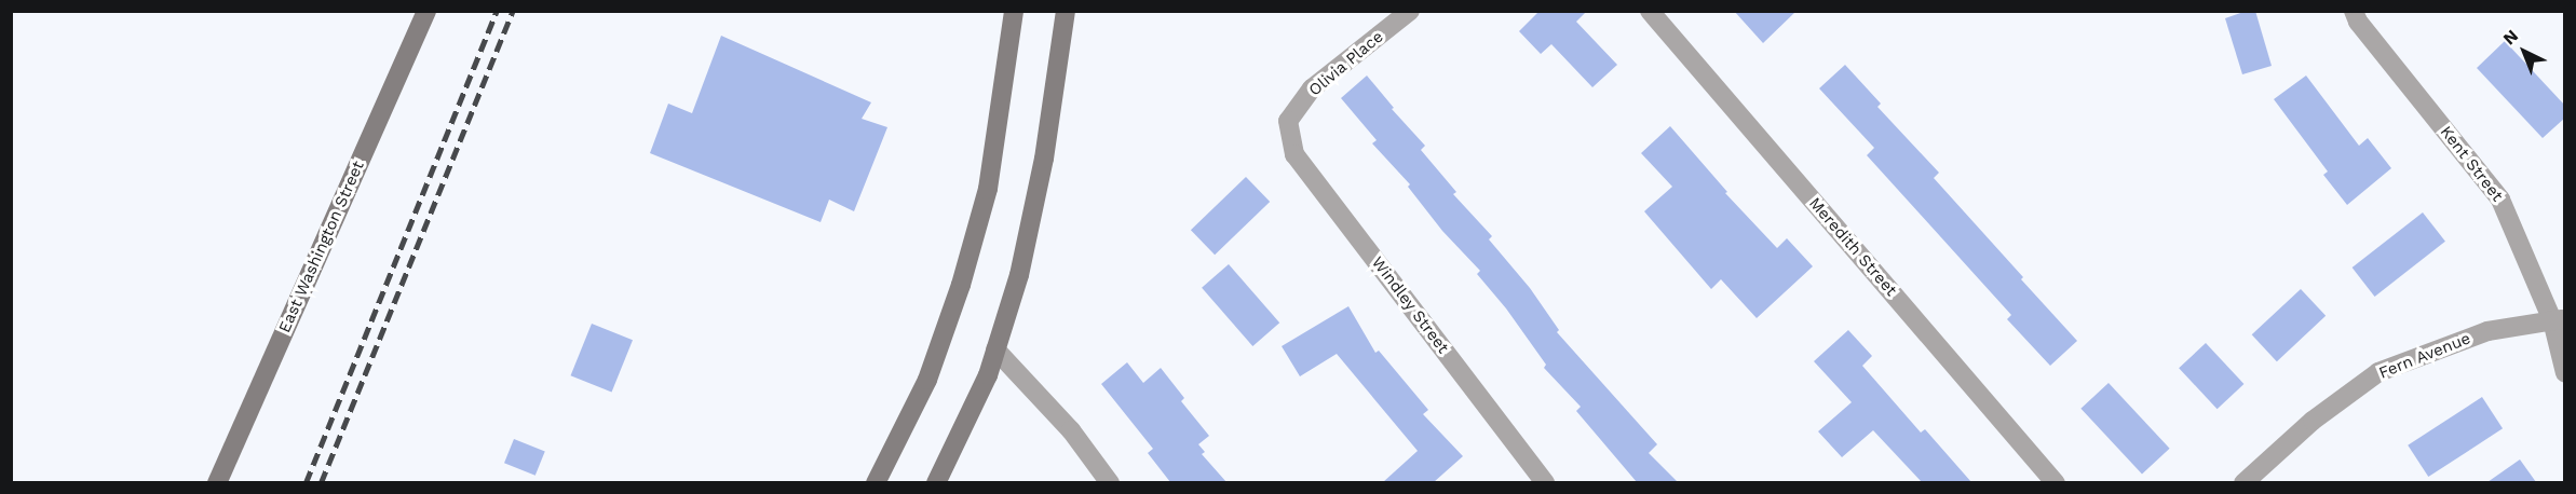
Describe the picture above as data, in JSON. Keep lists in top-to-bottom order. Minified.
{"streets":{"main road":["East Washington Street"],"street":["Olivia Place","Kent Street","Meredith Street","Windley Street","Fern Avenue"]},"crossings":[["Olivia Place","Windley Street"],["Kent Street","Fern Avenue"]],"north":"top left"}
